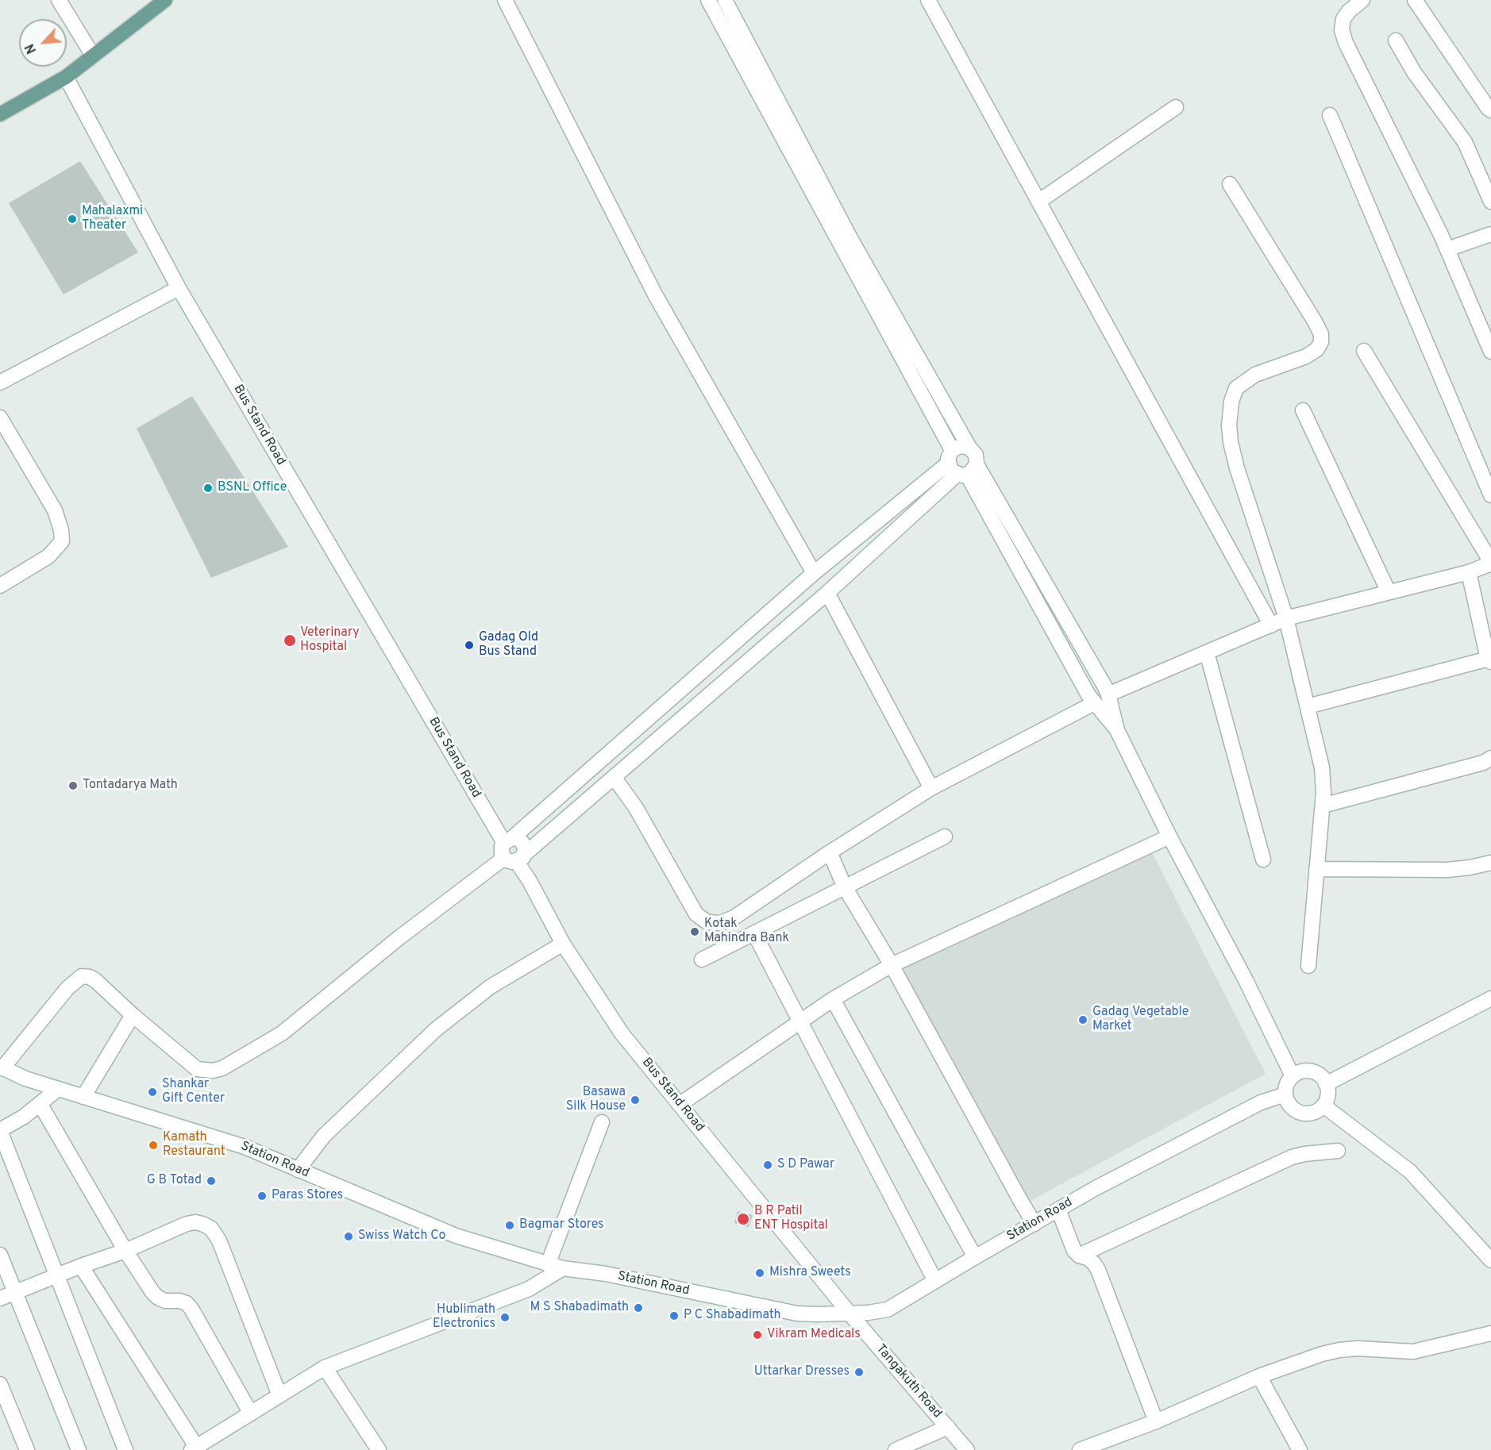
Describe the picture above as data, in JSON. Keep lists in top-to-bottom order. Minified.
{"streets":{"street":["Bus Stand Road","Station Road","Tangakuth Road"]},"crossings":[["Bus Stand Road","Station Road"],["Bus Stand Road","Tangakuth Road"],["Station Road","Tangakuth Road"]],"places":["Mahalaxmi Theater","BSNL Office","Veterinary Hospital","Gadag Old Bus Stand","Tontadarya Math","Kotak Mahindra Bank","Gadag Vegetable Market","Shankar Gift Center","Basawa Silk House","Kamath Restaurant","S D Pawar","G B Totad","Paras Stores","B R Patil ENT Hospital","Bagmar Stores","Swiss Watch Co","Mishra Sweets","M S Shabadimath","P C Shabadimath","Hublimath Electronics","Vikram Medicals","Uttarkar Dresses"],"north":"bottom left"}
